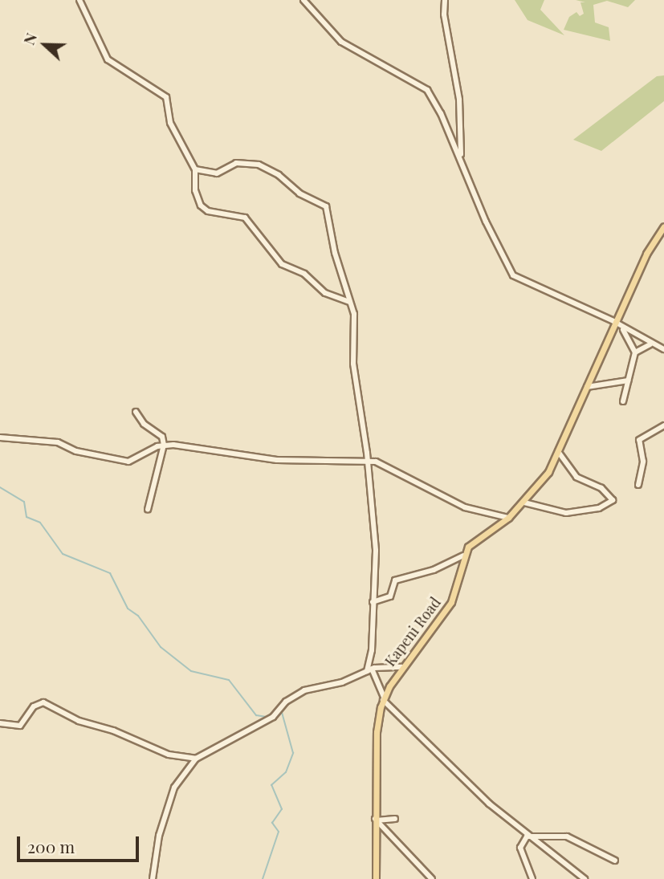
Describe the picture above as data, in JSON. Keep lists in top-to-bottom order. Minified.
{"streets":{"main road":["Kapeni Road"]},"scale_bar":"200 m","north":"left"}
